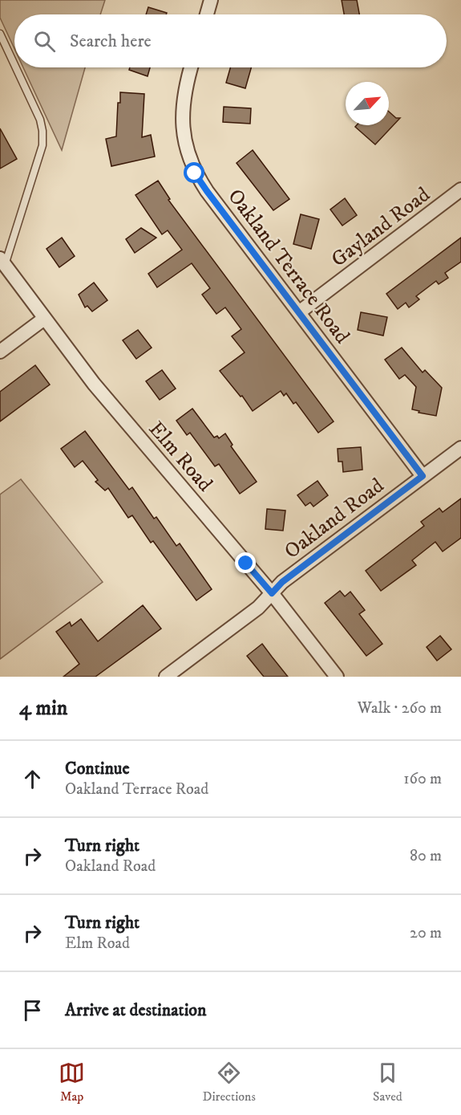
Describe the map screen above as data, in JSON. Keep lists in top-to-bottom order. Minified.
{"streets":{"street":["Gayland Road","Oakland Terrace Road","Elm Road","Oakland Road"]},"crossings":[["Gayland Road","Oakland Terrace Road"],["Oakland Terrace Road","Oakland Road"],["Elm Road","Oakland Road"]],"north":"top right","page":{"search":"Search here","heading":["4 min","Walk · 260 m"],"list":[["Continue","Oakland Terrace Road","160 m"],["Turn right","Oakland Road","80 m"],["Turn right","Elm Road","20 m"],"Arrive at destination"],"nav":["Map","Directions","Saved"]}}
